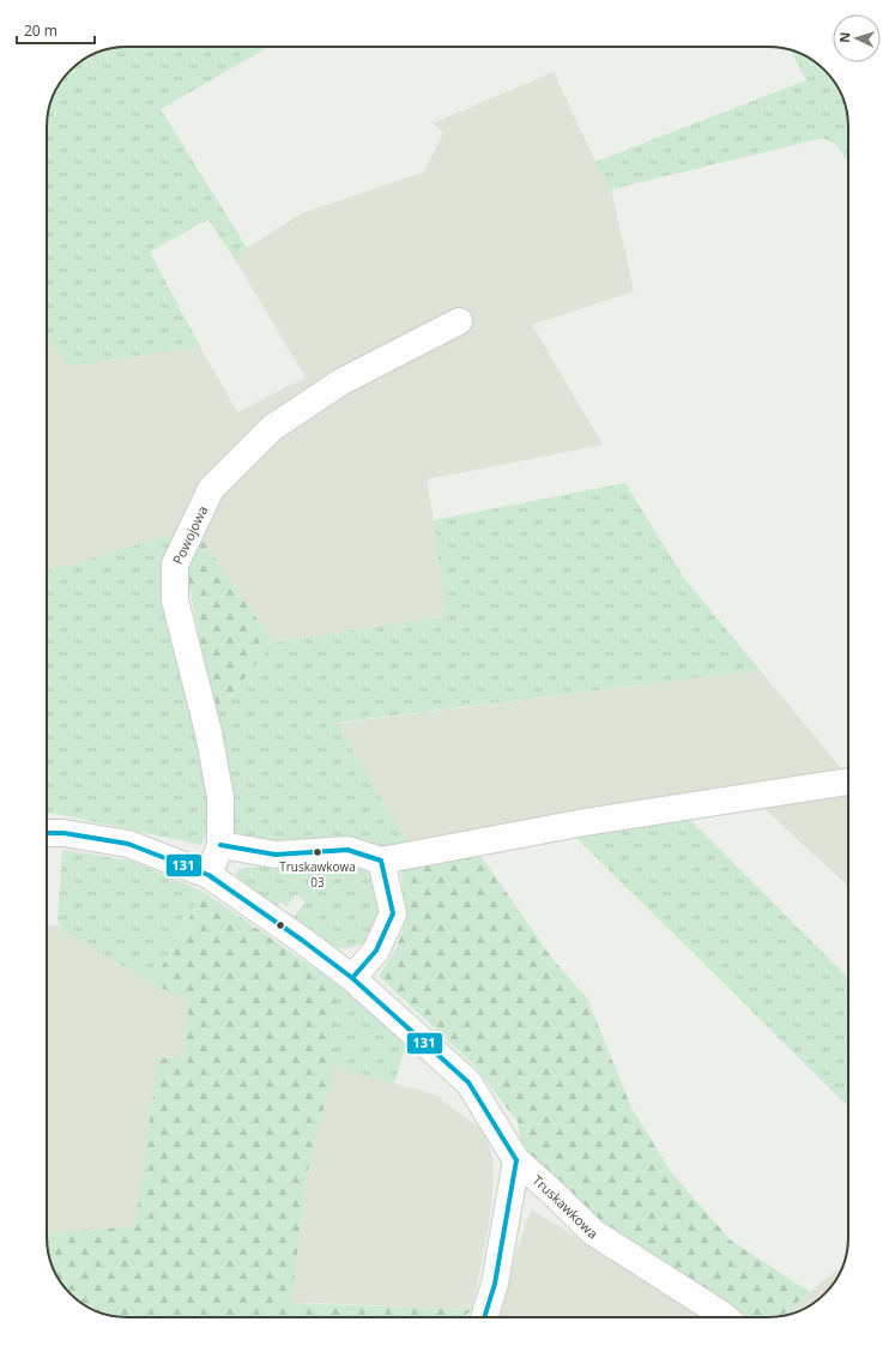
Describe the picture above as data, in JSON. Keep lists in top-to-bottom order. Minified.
{"streets":{"street":["Powojowa","Truskawkowa"]},"crossings":[["Powojowa","Truskawkowa"]],"places":["Truskawkowa 03"],"lines":["transit line 131"],"scale_bar":"20 m","north":"left"}
